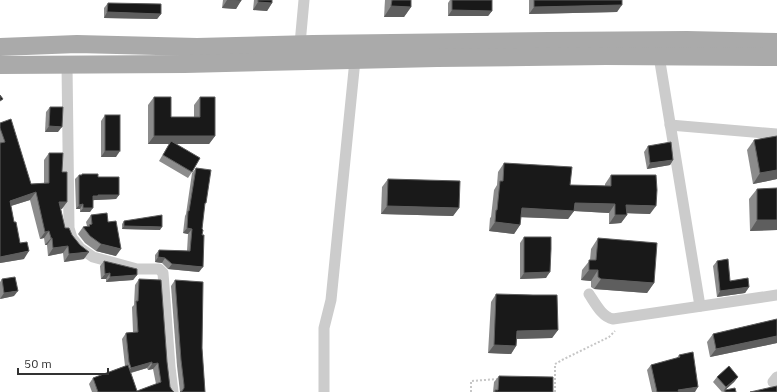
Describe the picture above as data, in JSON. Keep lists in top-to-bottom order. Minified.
{"scale_bar":"50 m"}
